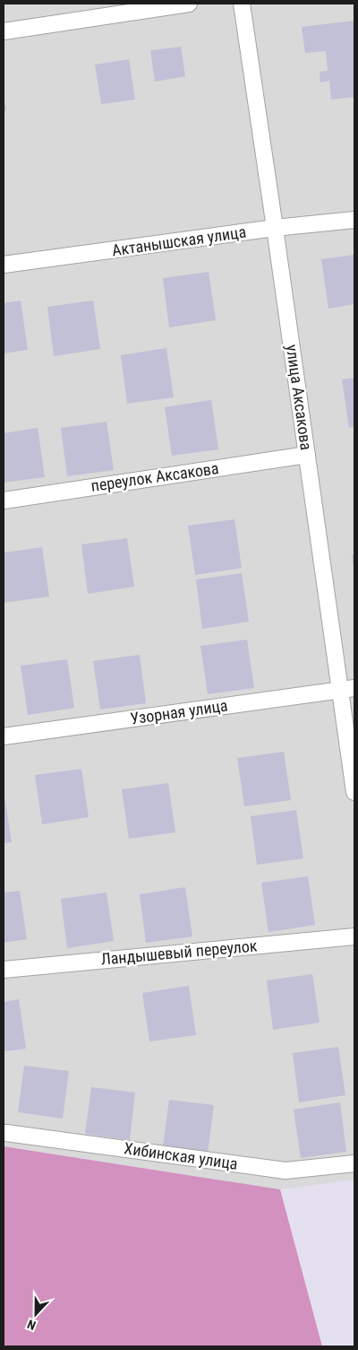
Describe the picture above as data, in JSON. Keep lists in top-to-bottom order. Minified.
{"streets":{"street":["Актанышская улица","улица Аксакова","переулок Аксакова","Узорная улица","Ландышевый переулок","Хибинская улица"]},"crossings":[["Актанышская улица","улица Аксакова"],["улица Аксакова","переулок Аксакова"],["улица Аксакова","Узорная улица"]],"north":"bottom"}
